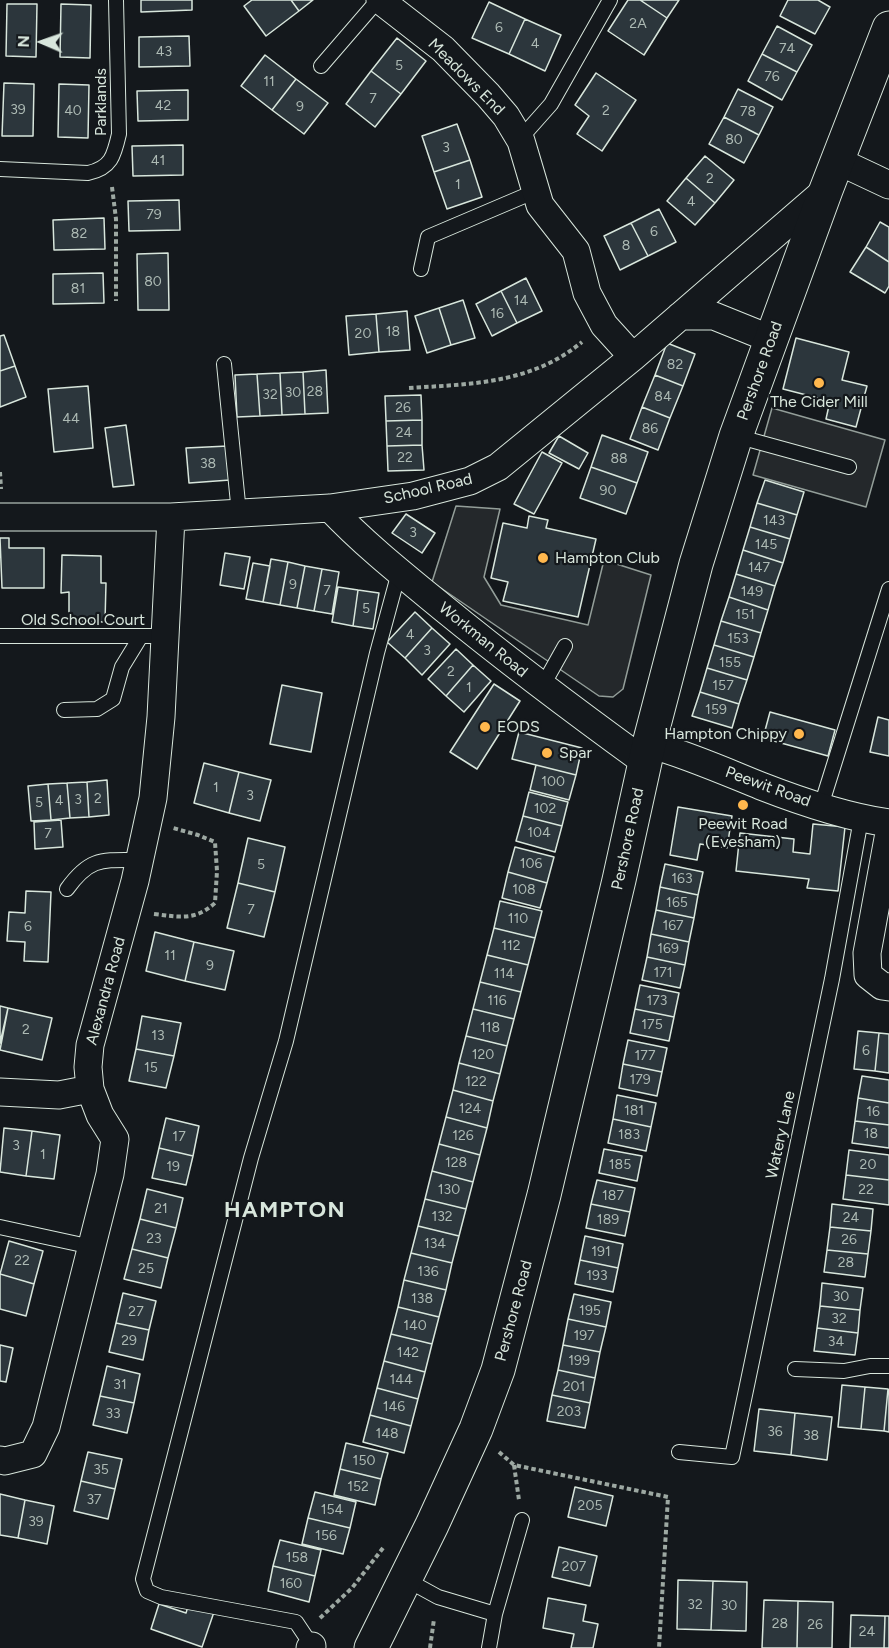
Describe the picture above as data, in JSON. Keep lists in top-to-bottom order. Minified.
{"streets":{"main road":["Pershore Road"],"street":["Meadows End","School Road","Workman Road","Peewit Road","Alexandra Road"],"lane":["Parklands","Old School Court","Watery Lane"]},"crossings":[["Meadows End","School Road"],["Pershore Road","School Road"],["Pershore Road","Workman Road"],["Pershore Road","Peewit Road"],["School Road","Workman Road"],["School Road","Alexandra Road"],["Old School Court","Alexandra Road"],["Workman Road","Peewit Road"],["Peewit Road","Watery Lane"]],"districts":["HAMPTON"],"places":["The Cider Mill","Hampton Club","EODS","Hampton Chippy","Spar","Peewit Road (Evesham)"],"house_numbers":["2A","6","4","74","43","5","76","11","7","42","9","39","40","2","78","80","3","41","2","1","4","79","6","82","8","80","81","14","16","18","20","82","28","30","32","84","26","44","86","24","22","88","38","90","143","3","145","147","9","7","149","5","151","4","153","3","155","2","157","1","159","100","1","3","2","3","4","5","102","104","7","106","5","163","108","165","7","110","167","6","112","169","11","9","171","114","116","173","175","118","2","13","6","120","177","15","179","122","124","181","16","18","183","126","17","3","1","128","185","20","19","130","22","187","21","132","24","189","23","26","134","191","22","28","25","136","193","30","138","195","27","32","140","197","29","34","142","199","144","31","201","146","203","33","36","148","38","150","35","152","37","205","154","39","156","158","207","160","32","30","28","26","24"],"north":"left"}
